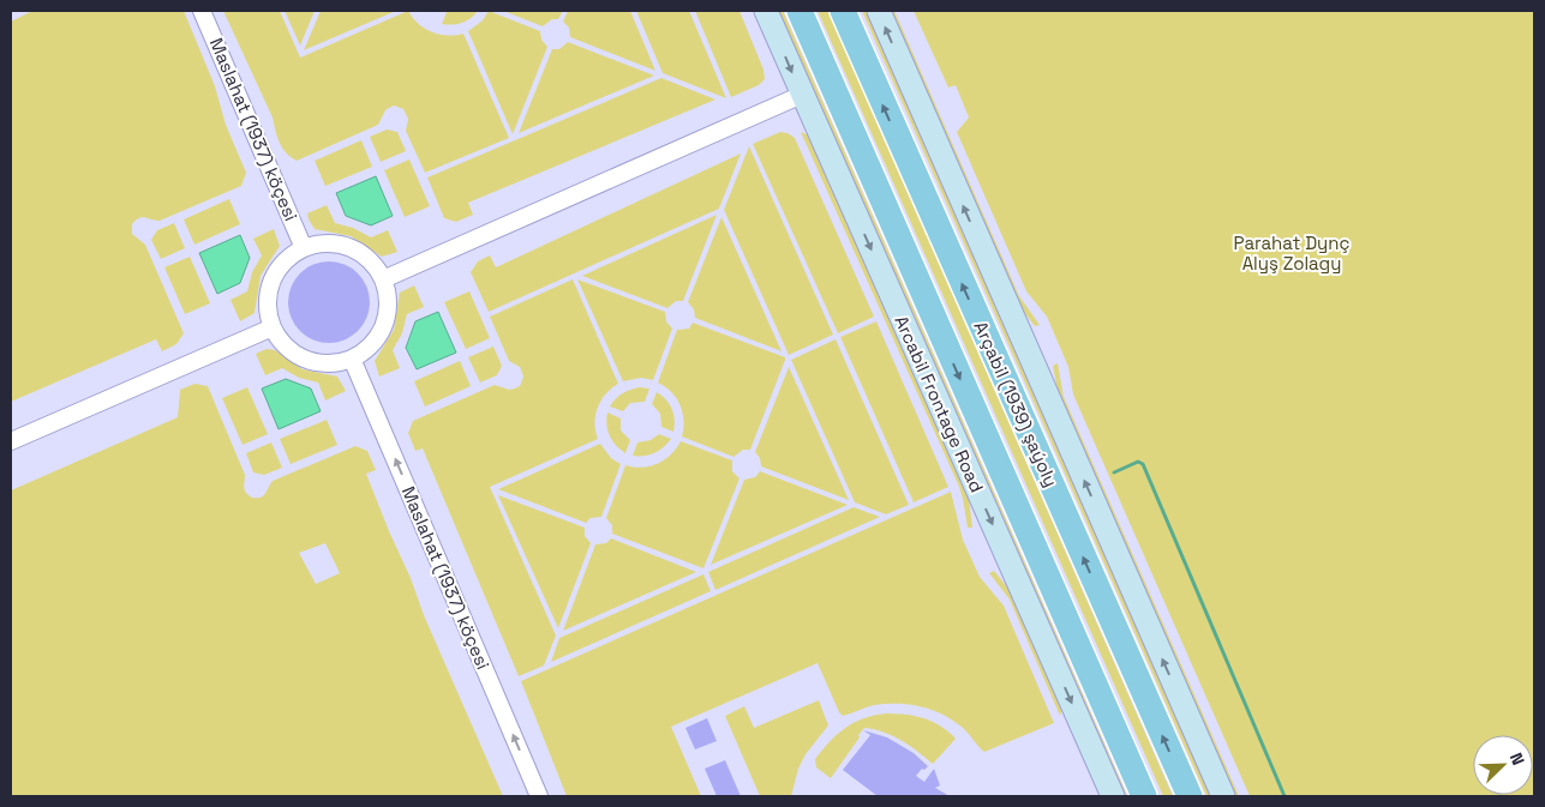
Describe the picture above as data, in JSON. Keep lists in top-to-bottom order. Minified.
{"streets":{"main road":["Arçabil (1939) şaýoly"],"street":["Maslahat (1937) köçesi","Arcabil Frontage Road"]},"one_way":["Maslahat (1937) köçesi"],"parks":["Parahat Dynç Alyş Zolagy"],"north":"top right"}
